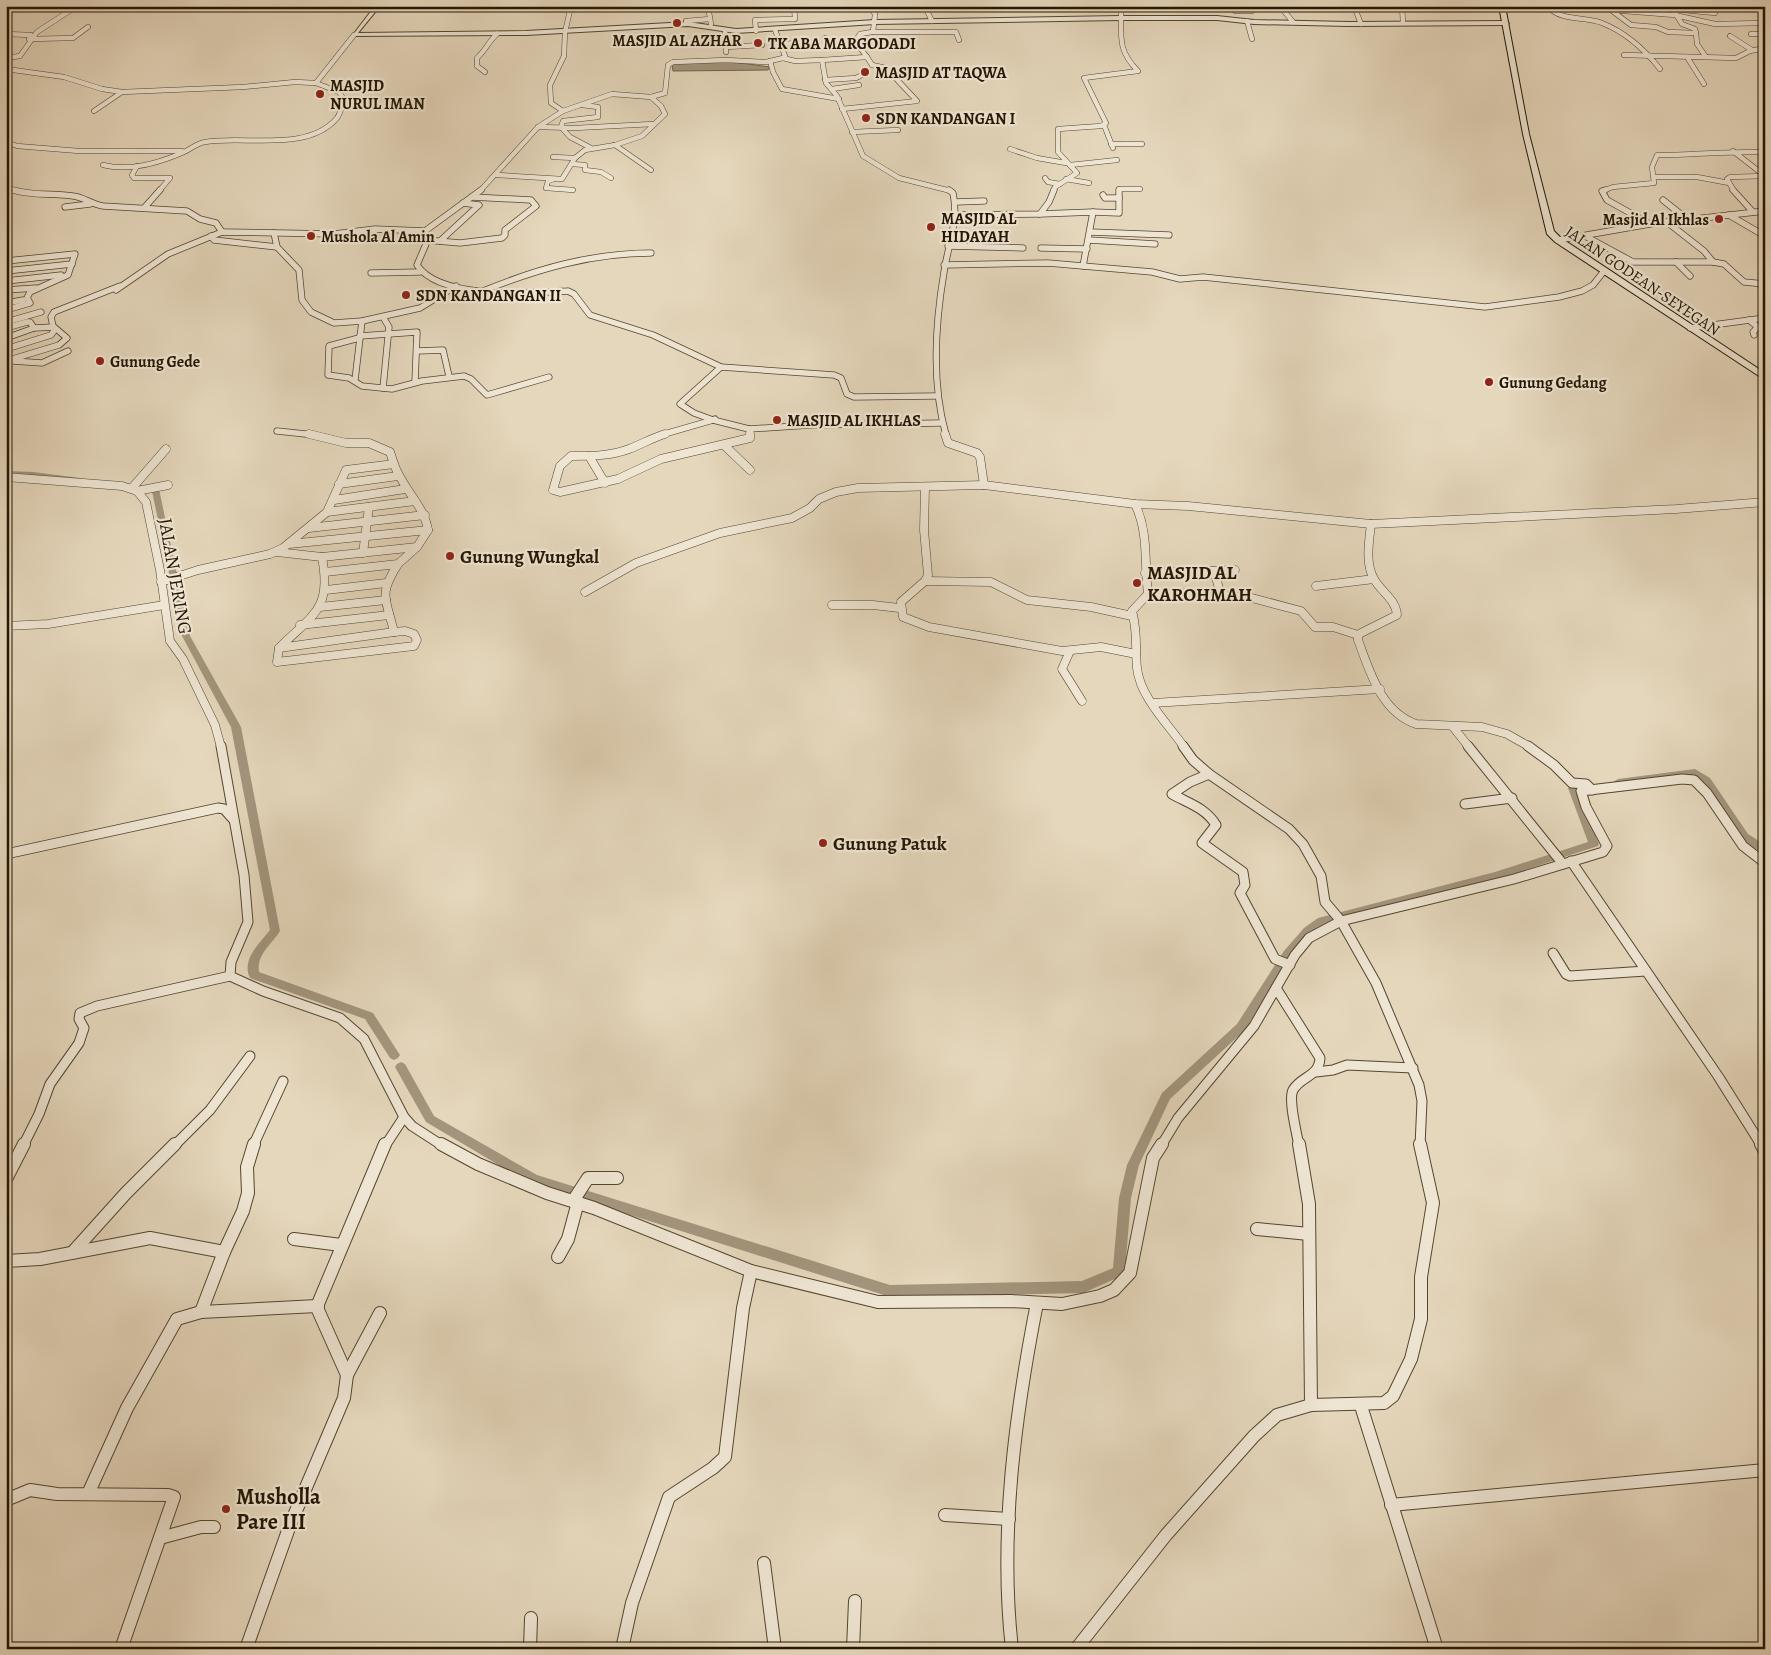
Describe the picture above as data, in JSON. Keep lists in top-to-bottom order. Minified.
{"streets":{"main road":["JALAN GODEAN-SEYEGAN"],"street":["JALAN JERING"]},"places":["MASJID AL AZHAR","TK ABA MARGODADI","MASJID AT TAQWA","MASJID NURUL IMAN","SDN KANDANGAN I","Masjid Al Ikhlas","MASJID AL HIDAYAH","Mushola Al Amin","SDN KANDANGAN II","Gunung Gede","Gunung Gedang","MASJID AL IKHLAS","Gunung Wungkal","MASJID AL KAROHMAH","Gunung Patuk","Musholla Pare III"]}
